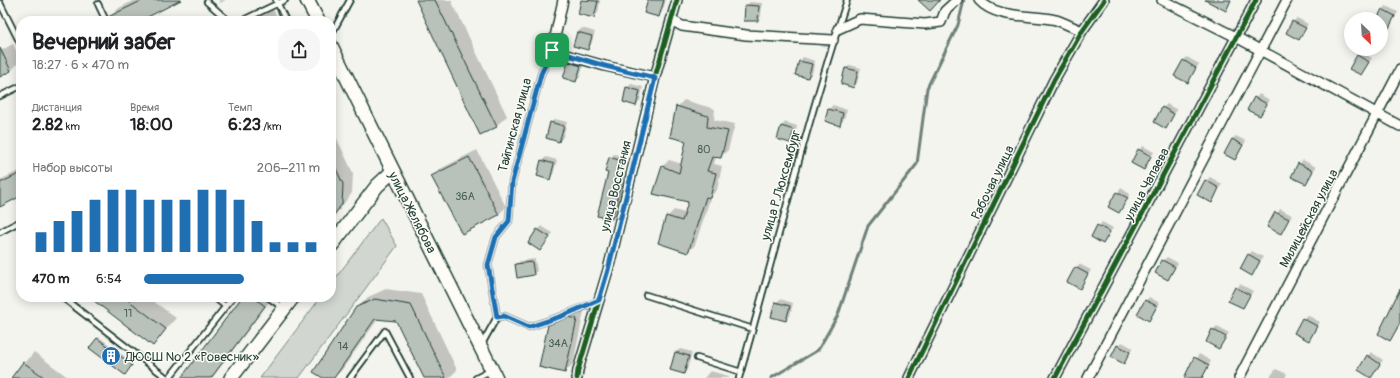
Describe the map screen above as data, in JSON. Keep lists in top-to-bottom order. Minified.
{"streets":{"street":["Тайгинская улица","Рабочая улица","улица Чапаева","улица Восстания","улица Желябова","Милицейская улица"],"lane":["улица Р.Люксембург"]},"places":{"building":["ДЮСШ № 2 «Ровесник»"]},"house_numbers":["80","36А","11","34А","14"],"north":"bottom right","page":{"heading":["Вечерний забег","18:27 · 6 × 470 m"],"stats":[["Дистанция","2.82 km"],["Время","18:00"],["Темп","6:23 /km"]],"chart":["Набор высоты","206–211 m"],"list":[{"name":"470 m","note":"6:54"}]}}
